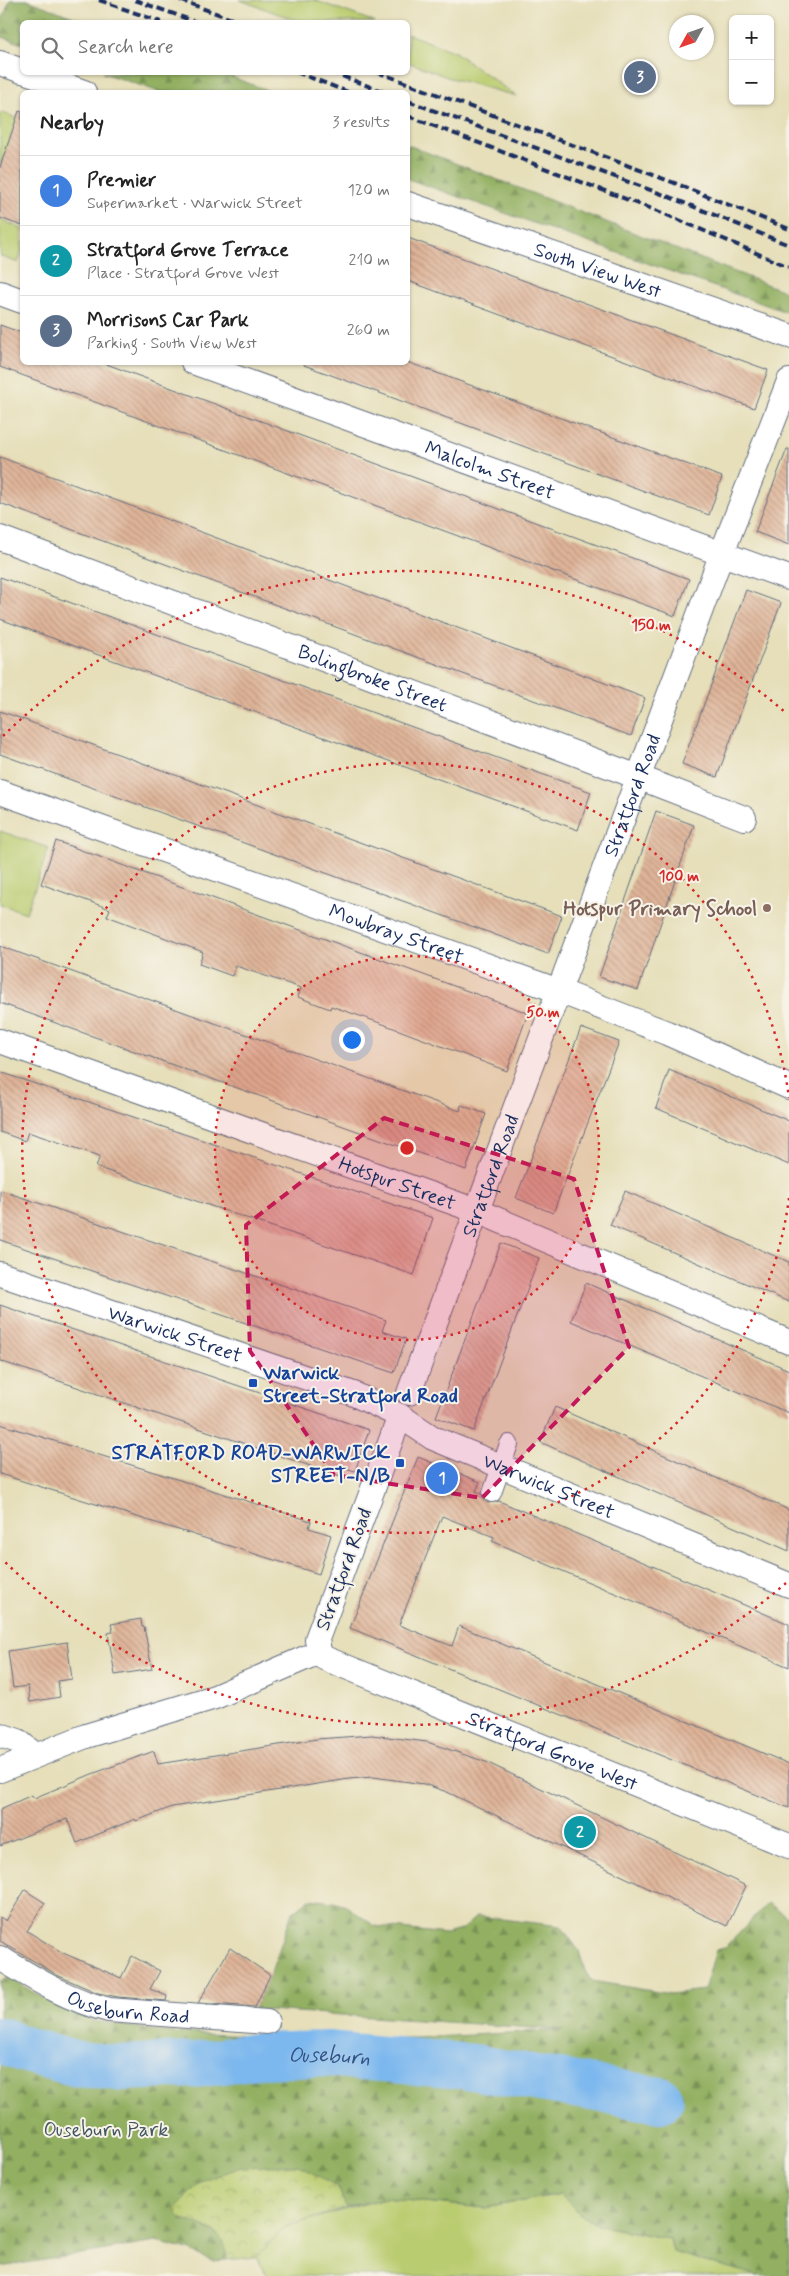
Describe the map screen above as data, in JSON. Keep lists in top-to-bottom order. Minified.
{"streets":{"street":["South View West","Malcolm Street","Bolingbroke Street","Stratford Road","Mowbray Street","Hotspur Street","Warwick Street","Stratford Grove West","Ouseburn Road"]},"crossings":[["Malcolm Street","Stratford Road"],["Bolingbroke Street","Stratford Road"],["Stratford Road","Mowbray Street"],["Stratford Road","Hotspur Street"],["Stratford Road","Warwick Street"],["Stratford Road","Stratford Grove West"]],"water":["Ouseburn"],"parks":["Ouseburn Park"],"places":{"other":["Hotspur Primary School"],"transit":["Warwick Street-Stratford Road","STRATFORD ROAD-WARWICK STREET-N/B"]},"north":"bottom left","page":{"map_buttons":["+","−"],"search":"Search here","pins":["3","1","2"],"heading":["Nearby","3 results"],"list":[{"mark":"1","name":"Premier","note":"Supermarket · Warwick Street","value":"120 m"},{"mark":"2","name":"Stratford Grove Terrace","note":"Place · Stratford Grove West","value":"210 m"},{"mark":"3","name":"Morrisons Car Park","note":"Parking · South View West","value":"260 m"}]},"rings":["150 m","100 m","50 m"]}
